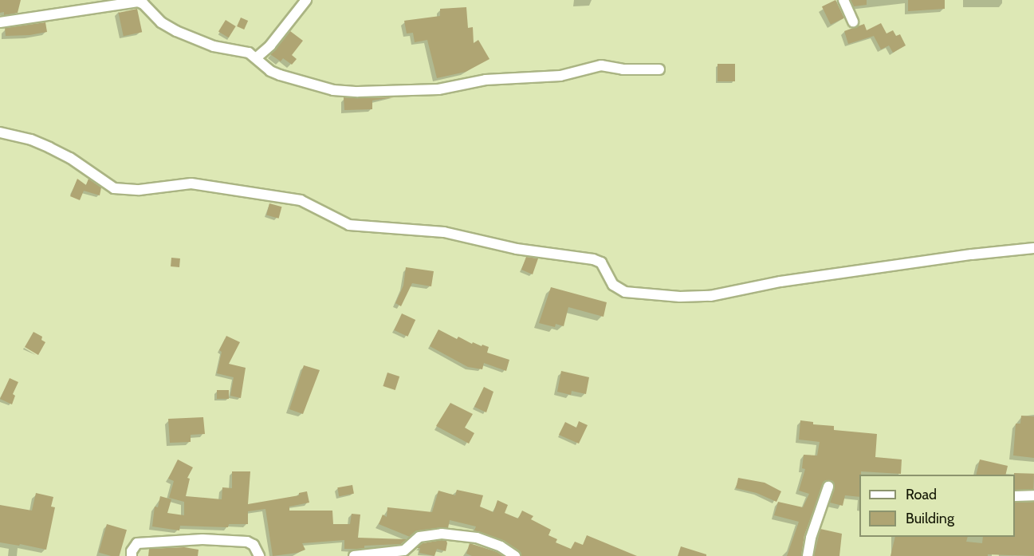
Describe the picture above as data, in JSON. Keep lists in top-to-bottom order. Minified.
{"legend":["Road","Building"]}
